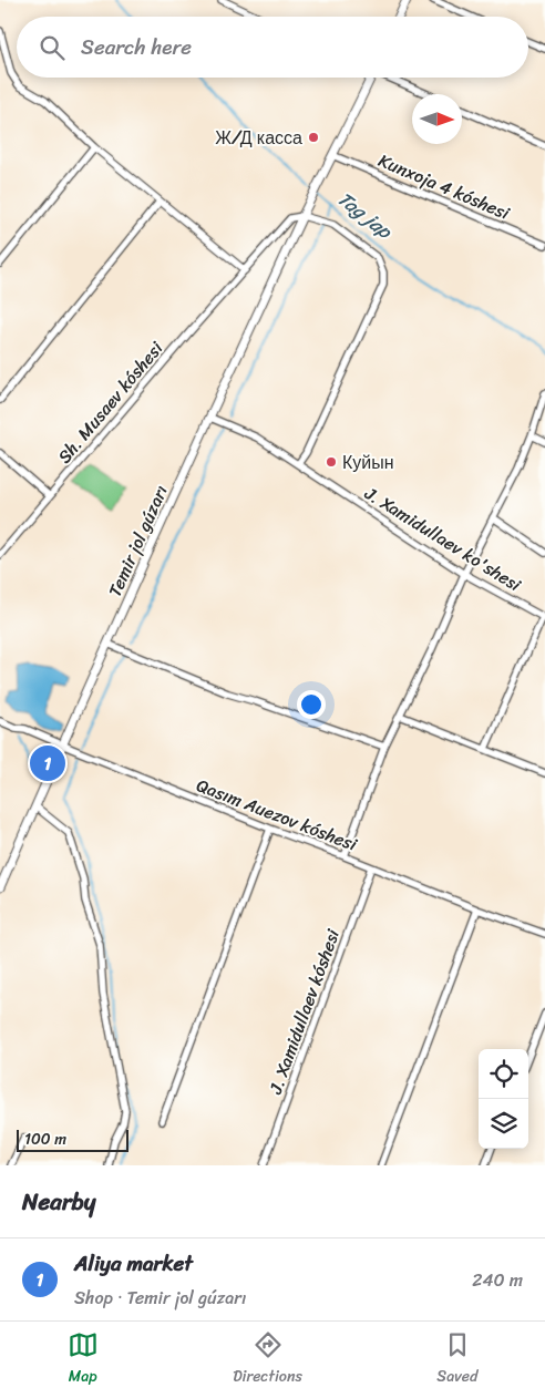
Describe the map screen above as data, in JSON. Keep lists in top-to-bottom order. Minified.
{"streets":{"street":["Kunxoja 4 kóshesi","Sh. Musaev kóshesi","J. Xamidullaev ko'shesi","Temir jol gúzarı","Qasım Auezov kóshesi","J. Xamidullaev kóshesi"]},"crossings":[["Kunxoja 4 kóshesi","Temir jol gúzarı"],["Sh. Musaev kóshesi","Temir jol gúzarı"],["J. Xamidullaev ko'shesi","Temir jol gúzarı"],["Temir jol gúzarı","Qasım Auezov kóshesi"],["Qasım Auezov kóshesi","J. Xamidullaev kóshesi"]],"water":["Tag jap"],"places":["Ж/Д касса","Куйын"],"scale_bar":"100 m","north":"right","page":{"search":"Search here","pins":"1","scale":"100 m","heading":"Nearby","list":[{"mark":"1","name":"Aliya market","note":"Shop · Temir jol gúzarı","value":"240 m"}],"nav":["Map","Directions","Saved"]}}
